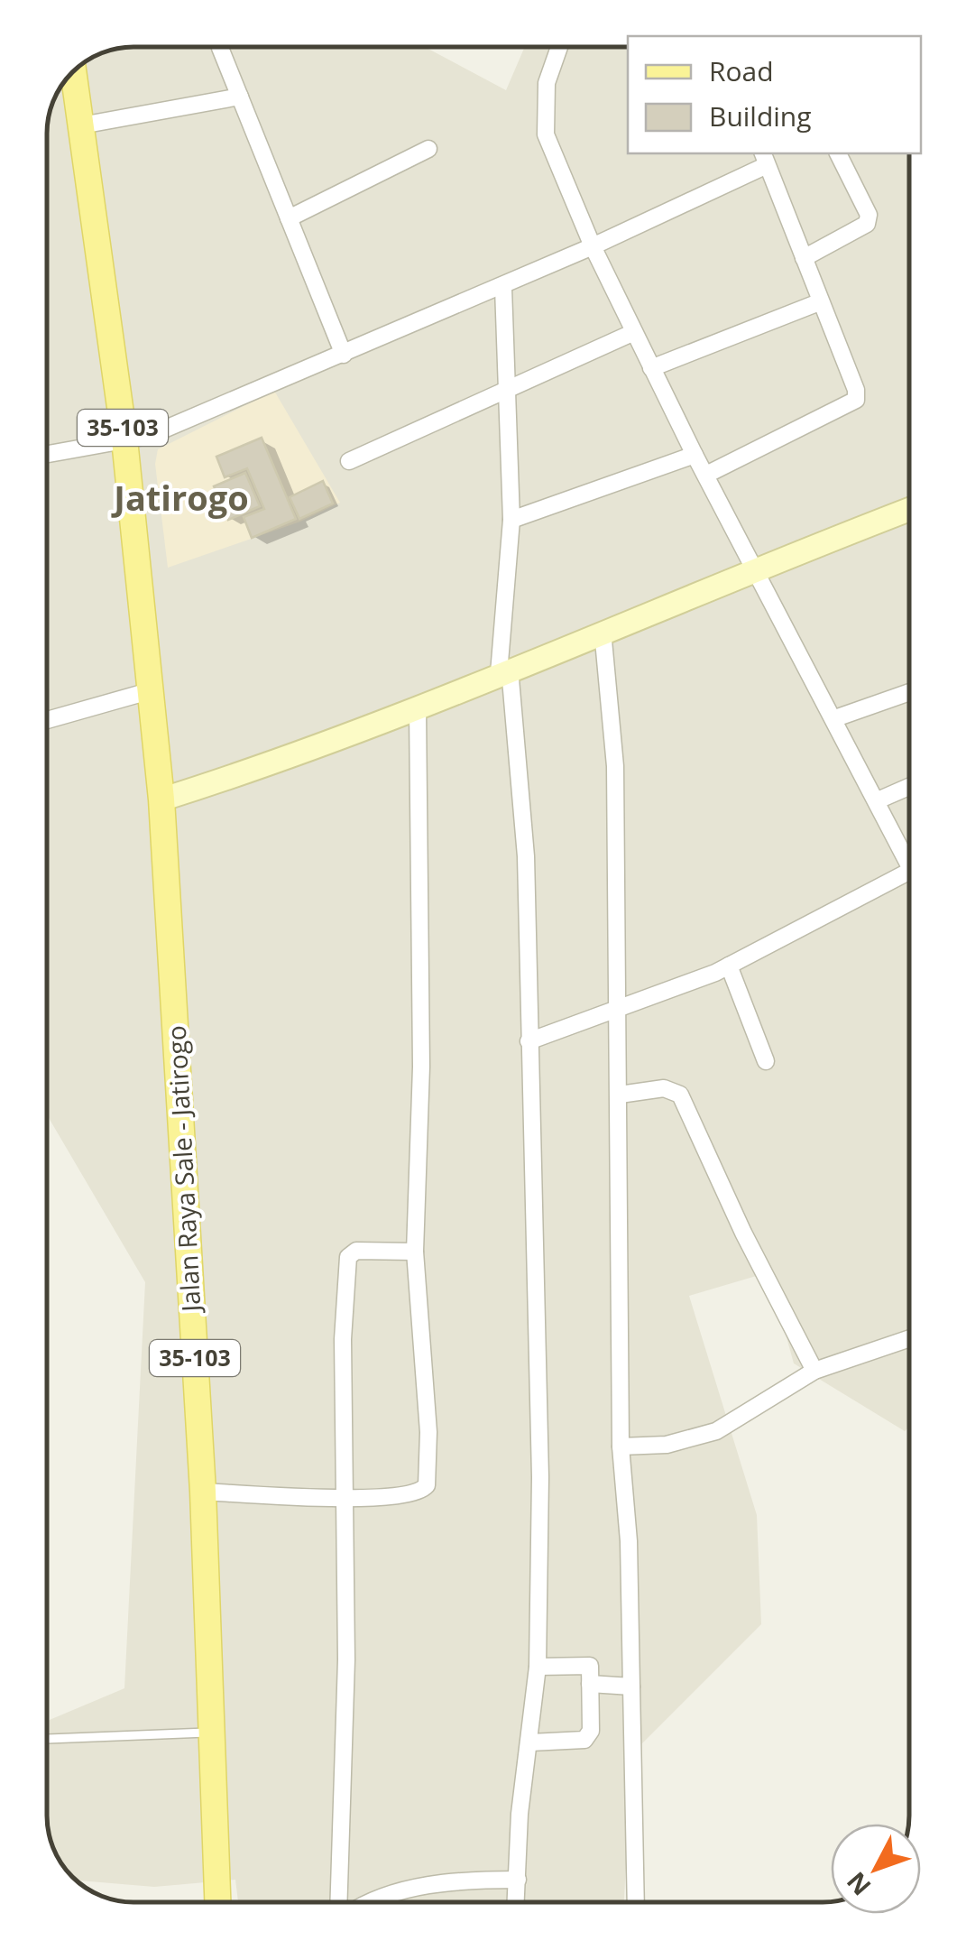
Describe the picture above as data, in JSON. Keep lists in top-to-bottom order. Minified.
{"streets":{"main road":["35-103","Jalan Raya Sale - Jatirogo"]},"crossings":[["35-103","Jalan Raya Sale - Jatirogo"]],"districts":["Jatirogo"],"legend":["Road","Building"],"north":"bottom left"}
